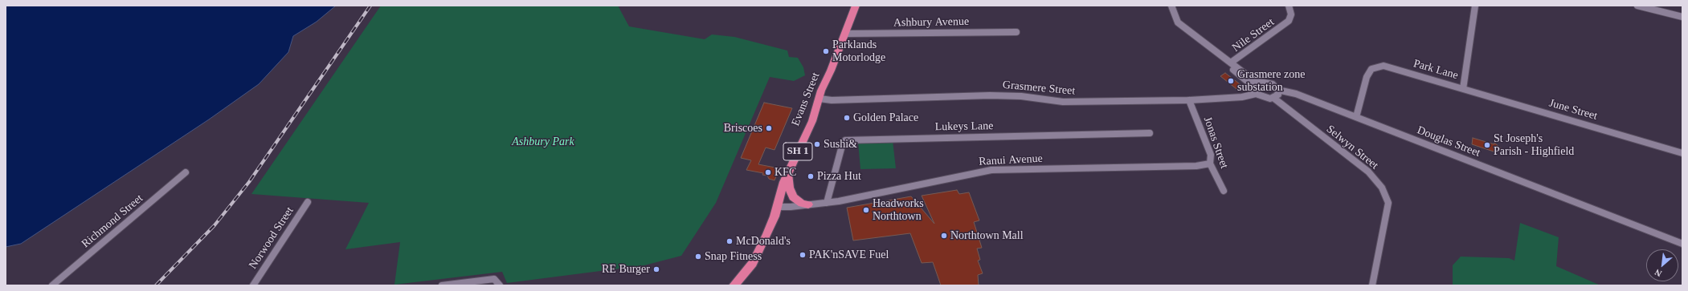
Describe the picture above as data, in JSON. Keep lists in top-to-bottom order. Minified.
{"streets":{"highway":["Evans Street","SH 1"],"street":["Ashbury Avenue","Nile Street","Park Lane","Grasmere Street","June Street","Lukeys Lane","Douglas Street","Jonas Street","Selwyn Street","Ranui Avenue","Richmond Street","Norwood Street"]},"crossings":[["Ashbury Avenue","Evans Street"],["Park Lane","June Street"],["Park Lane","Douglas Street"],["Grasmere Street","Evans Street"],["Grasmere Street","Jonas Street"],["Evans Street","Ranui Avenue"],["Lukeys Lane","Ranui Avenue"],["Jonas Street","Ranui Avenue"]],"parks":["Ashbury Park"],"places":["Parklands Motorlodge","Grasmere zone substation","Golden Palace","Briscoes","Sushi&","St Joseph's Parish - Highfield","KFC","Pizza Hut","Headworks Northtown","Northtown Mall","McDonald's","PAK'nSAVE Fuel","Snap Fitness","RE Burger"],"north":"bottom left"}
